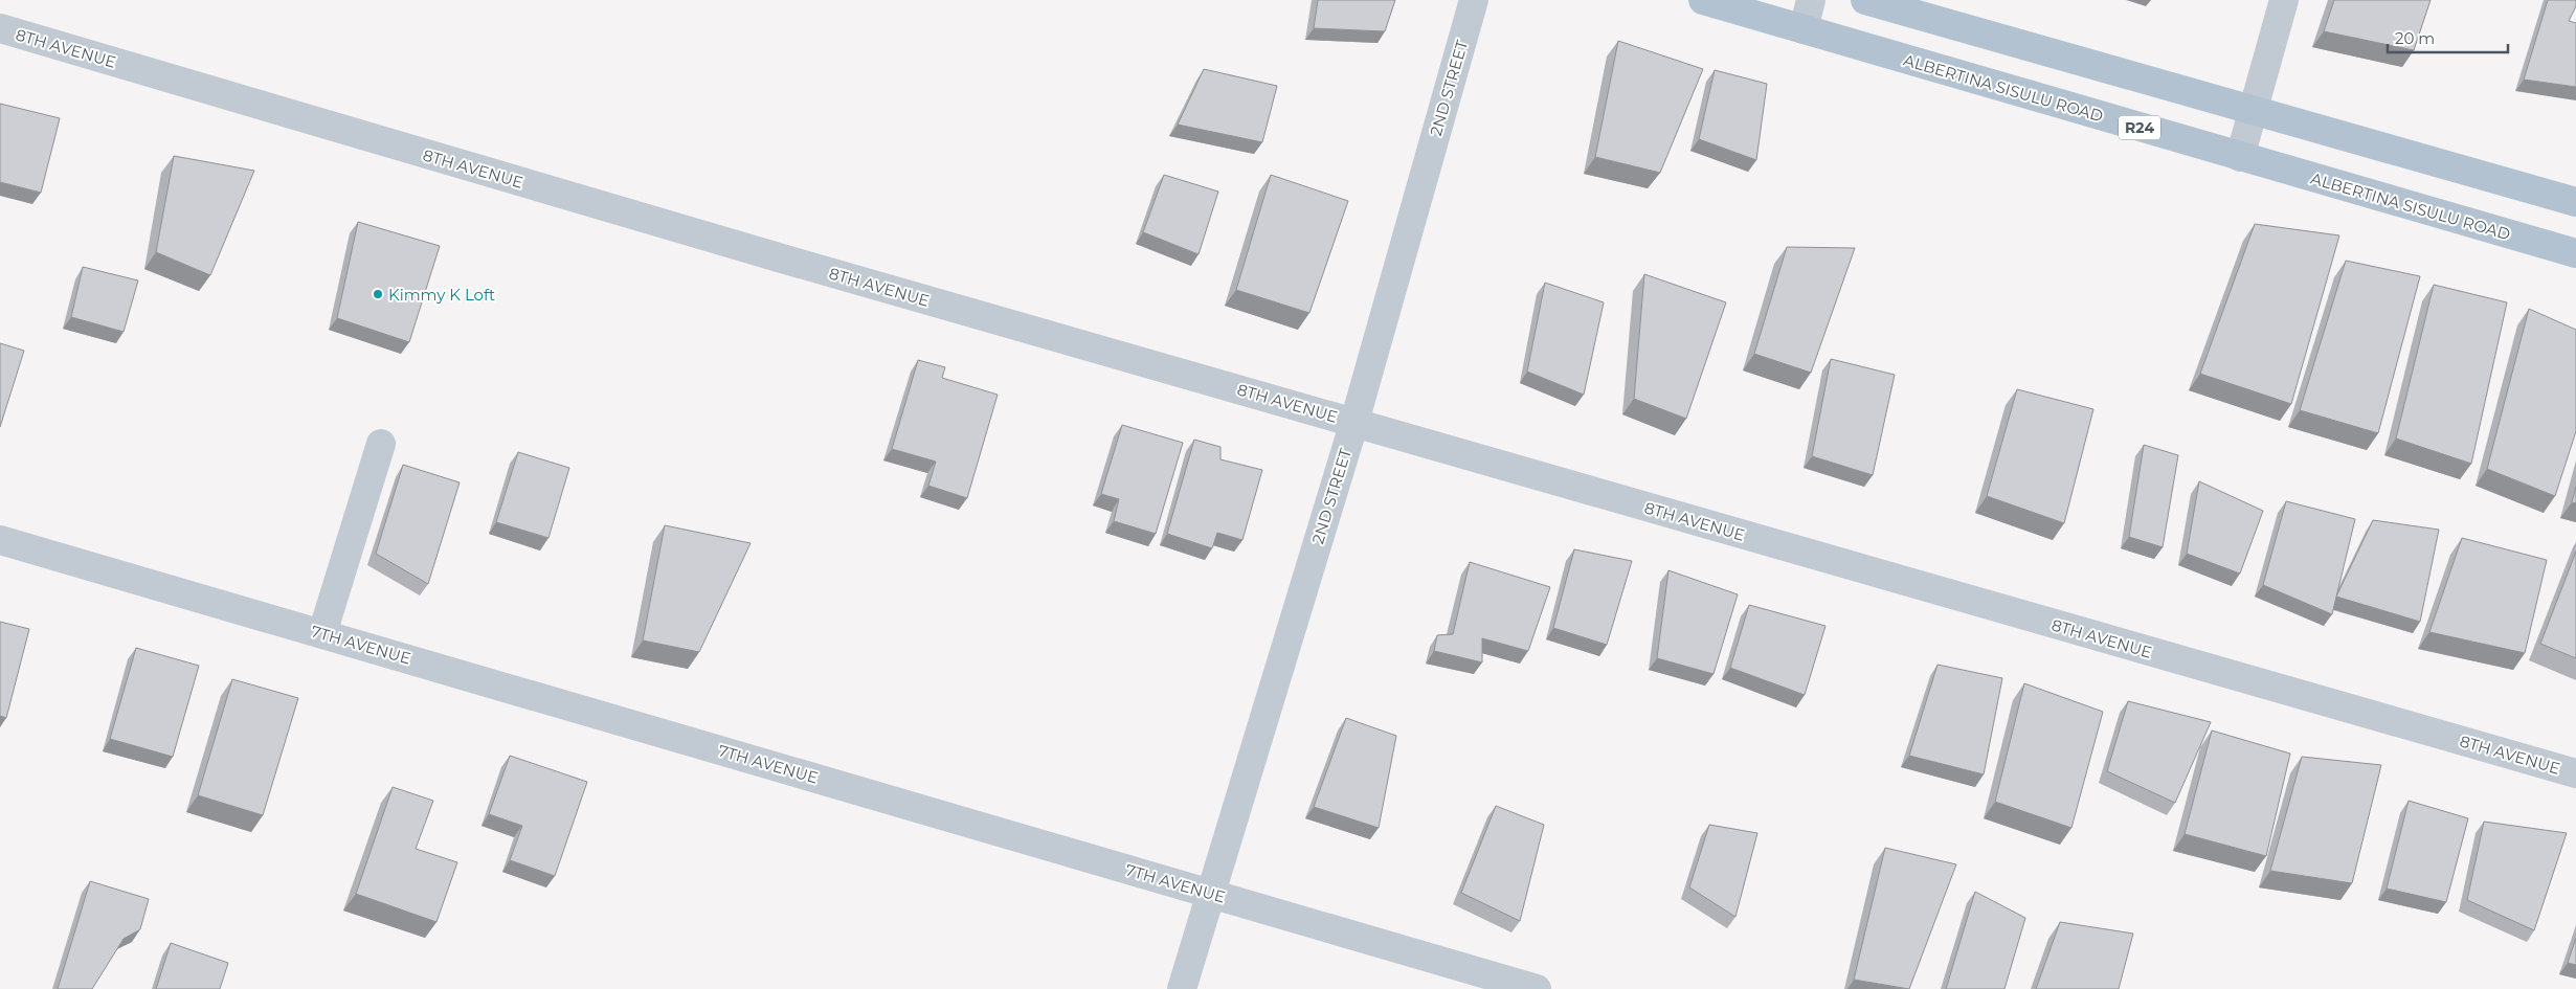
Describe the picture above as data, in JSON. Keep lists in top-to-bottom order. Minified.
{"streets":{"main road":["ALBERTINA SISULU ROAD","R24"],"street":["8TH AVENUE","2ND STREET","7TH AVENUE"]},"crossings":[["8TH AVENUE","2ND STREET"],["2ND STREET","7TH AVENUE"]],"places":["Kimmy K Loft"],"scale_bar":"20 m"}
